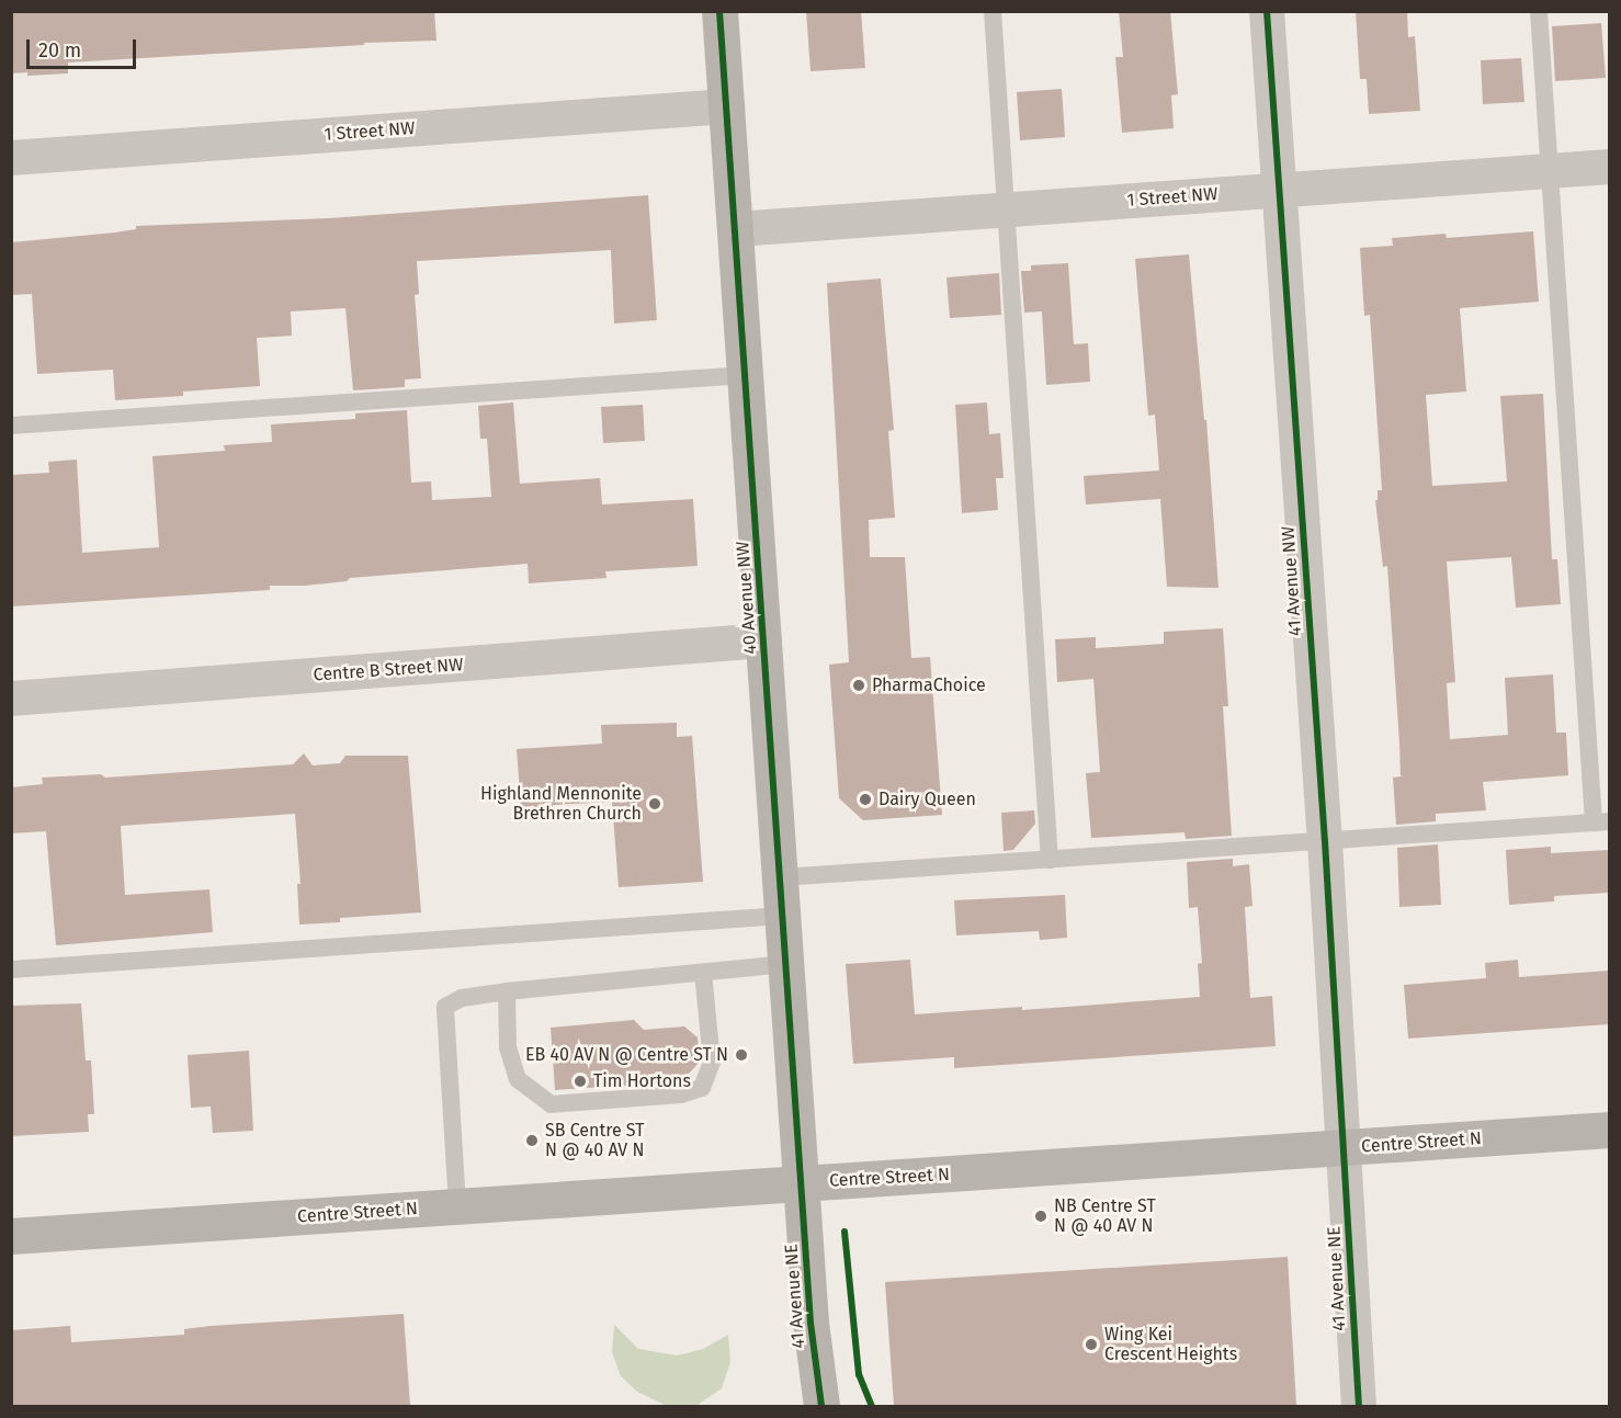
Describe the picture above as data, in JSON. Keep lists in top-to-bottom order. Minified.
{"streets":{"main road":["40 Avenue NW","Centre Street N","41 Avenue NE"],"street":["1 Street NW","41 Avenue NW","Centre B Street NW"]},"crossings":[["1 Street NW","41 Avenue NW"],["1 Street NW","40 Avenue NW"],["41 Avenue NW","Centre Street N"],["41 Avenue NW","41 Avenue NE"],["40 Avenue NW","Centre B Street NW"],["40 Avenue NW","Centre Street N"],["40 Avenue NW","41 Avenue NE"],["Centre Street N","41 Avenue NE"]],"places":["PharmaChoice","Dairy Queen","Highland Mennonite Brethren Church","EB 40 AV N @ Centre ST N","Tim Hortons","SB Centre ST N @ 40 AV N","NB Centre ST N @ 40 AV N","Wing Kei Crescent Heights"],"scale_bar":"20 m"}
